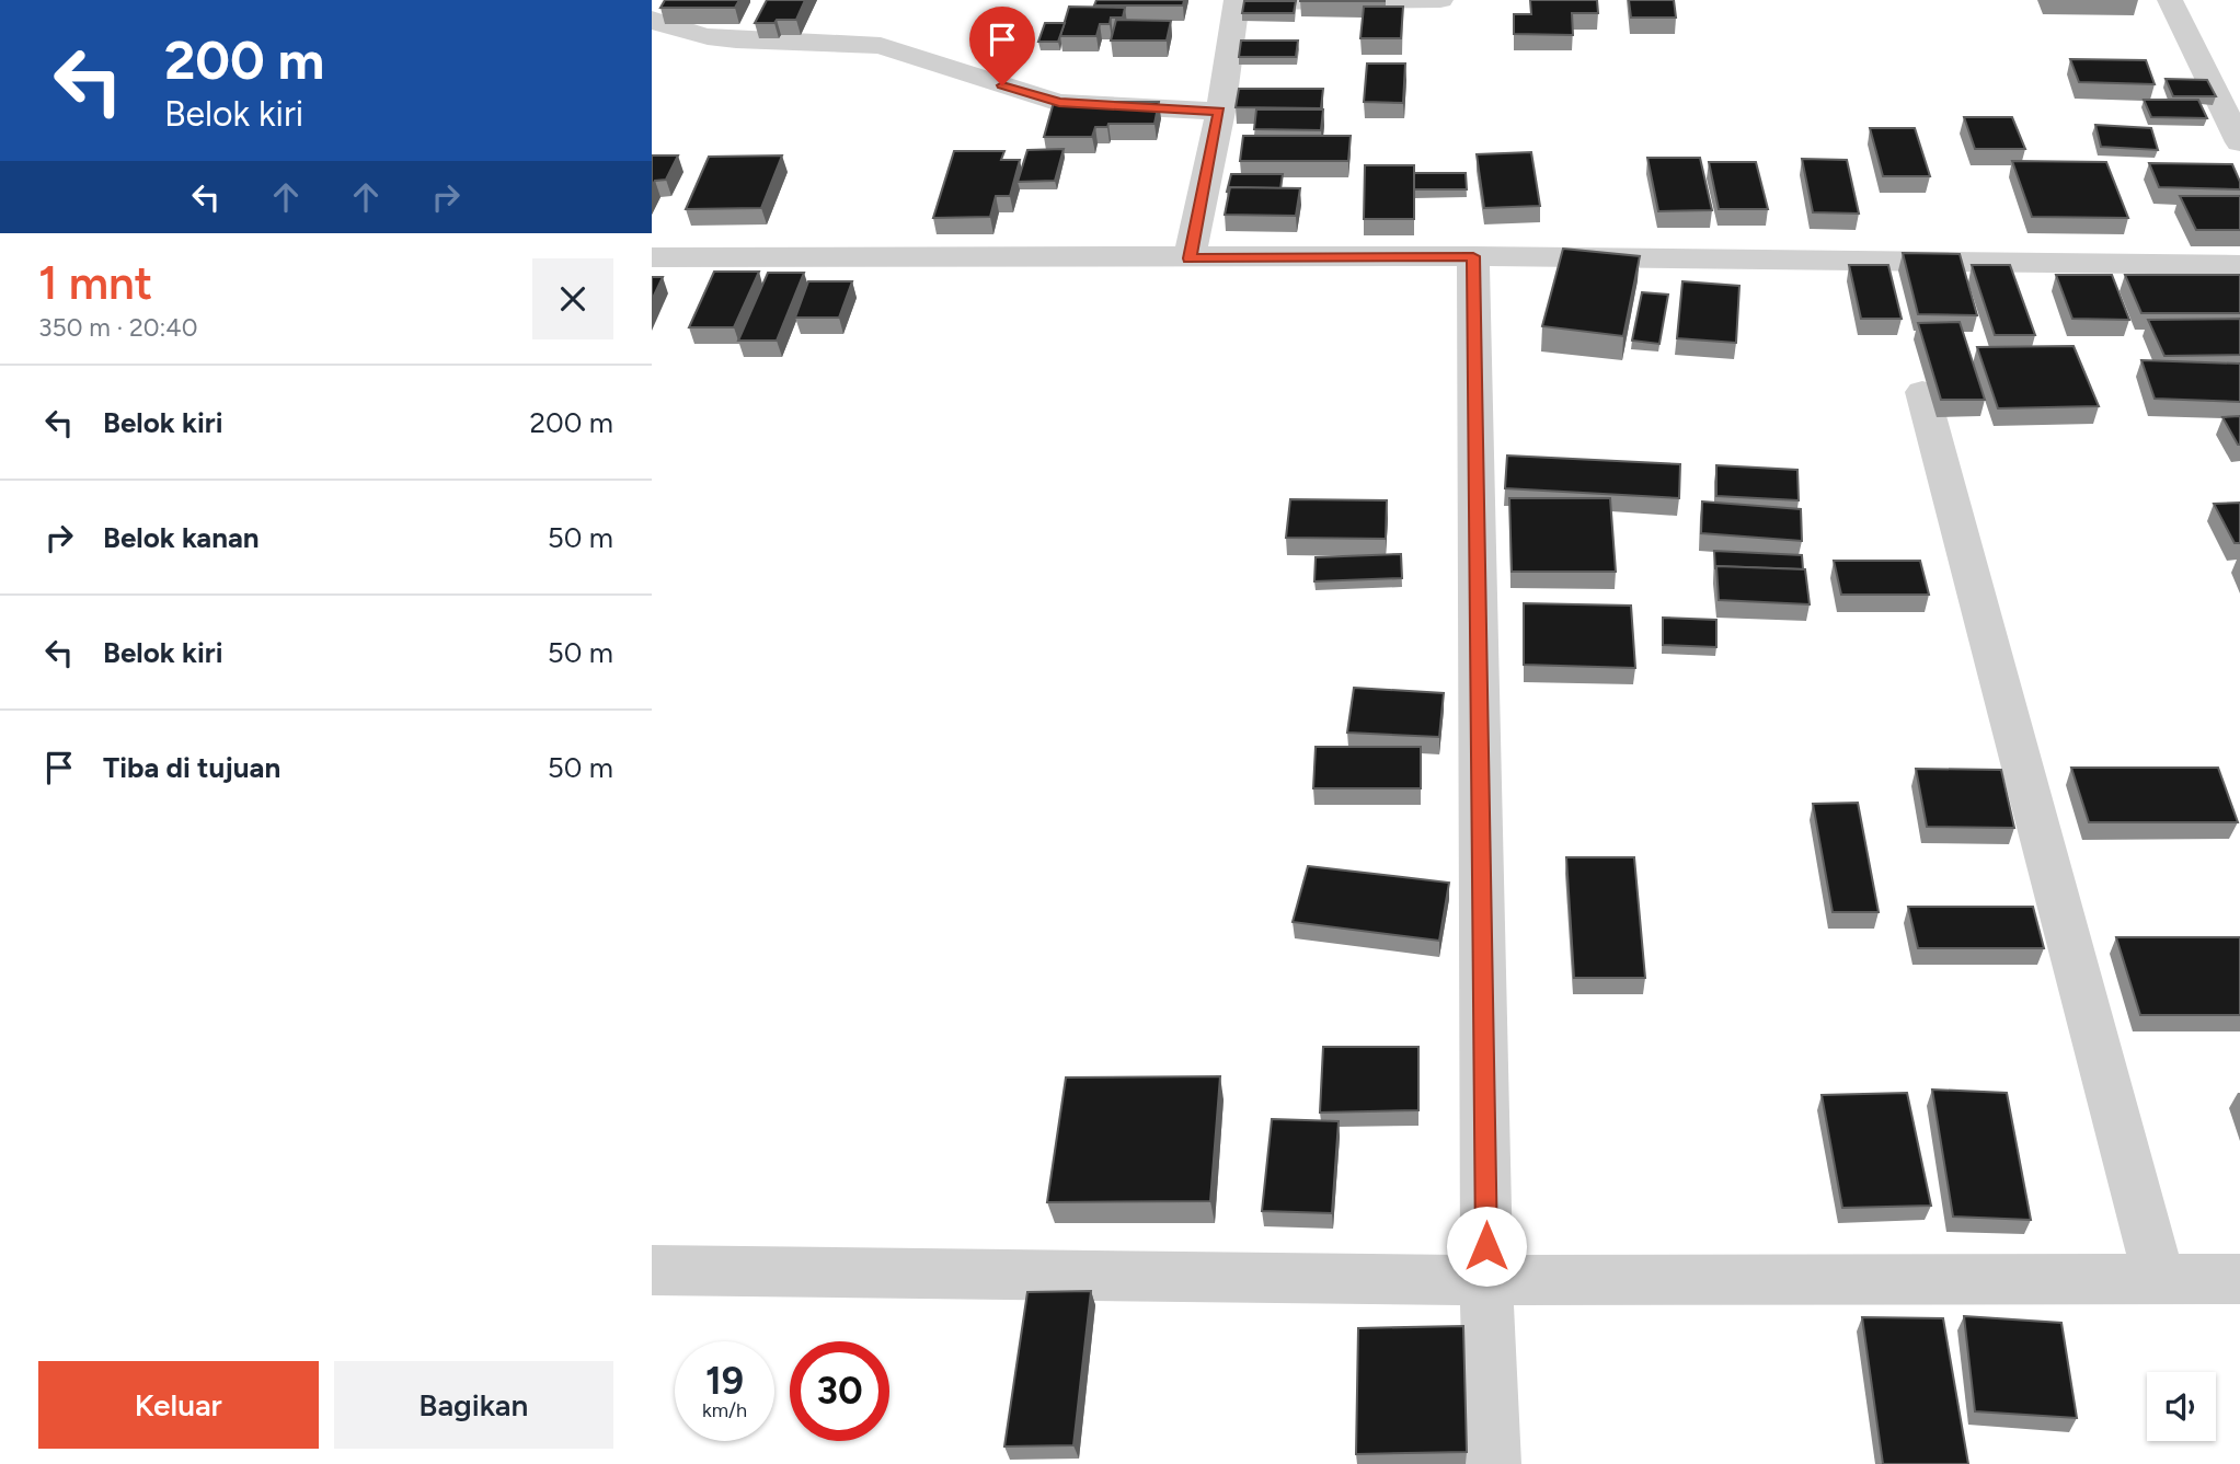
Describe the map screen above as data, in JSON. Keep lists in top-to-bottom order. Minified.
{"page":{"turn":["200 m","Belok kiri"],"heading":["1 mnt","350 m · 20:40"],"list":[{"name":"Belok kiri","value":"200 m"},{"name":"Belok kanan","value":"50 m"},{"name":"Belok kiri","value":"50 m"},{"name":"Tiba di tujuan","value":"50 m"}],"speed":"19 km/h","limit":"30","buttons":["Keluar","Bagikan"]}}
